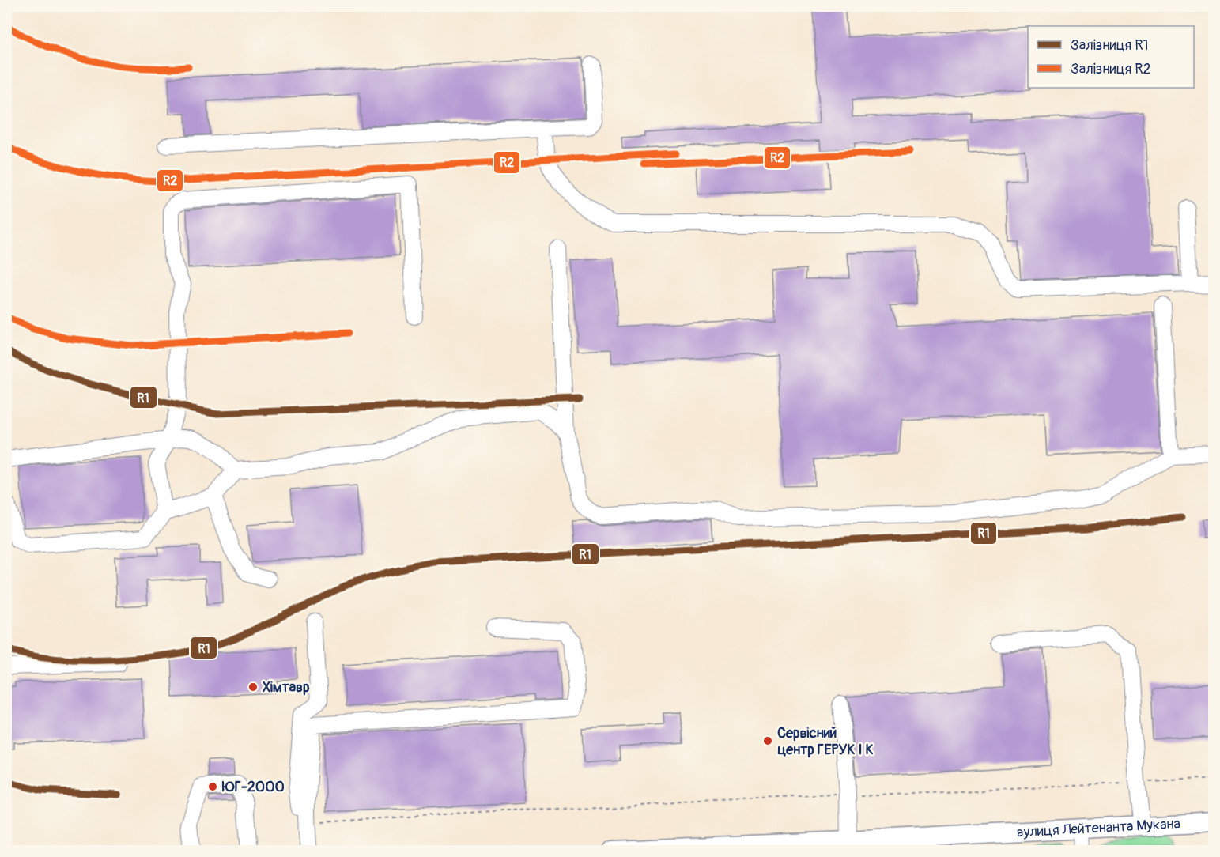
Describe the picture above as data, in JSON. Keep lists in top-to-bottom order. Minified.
{"streets":{"main road":["вулиця Лейтенанта Мукана"]},"places":["Хімтавр","Сервісний центр ГЕРУК І К","ЮГ-2000"],"lines":["rail line R2","rail line R1"],"legend":["Залізниця R1","Залізниця R2"]}
